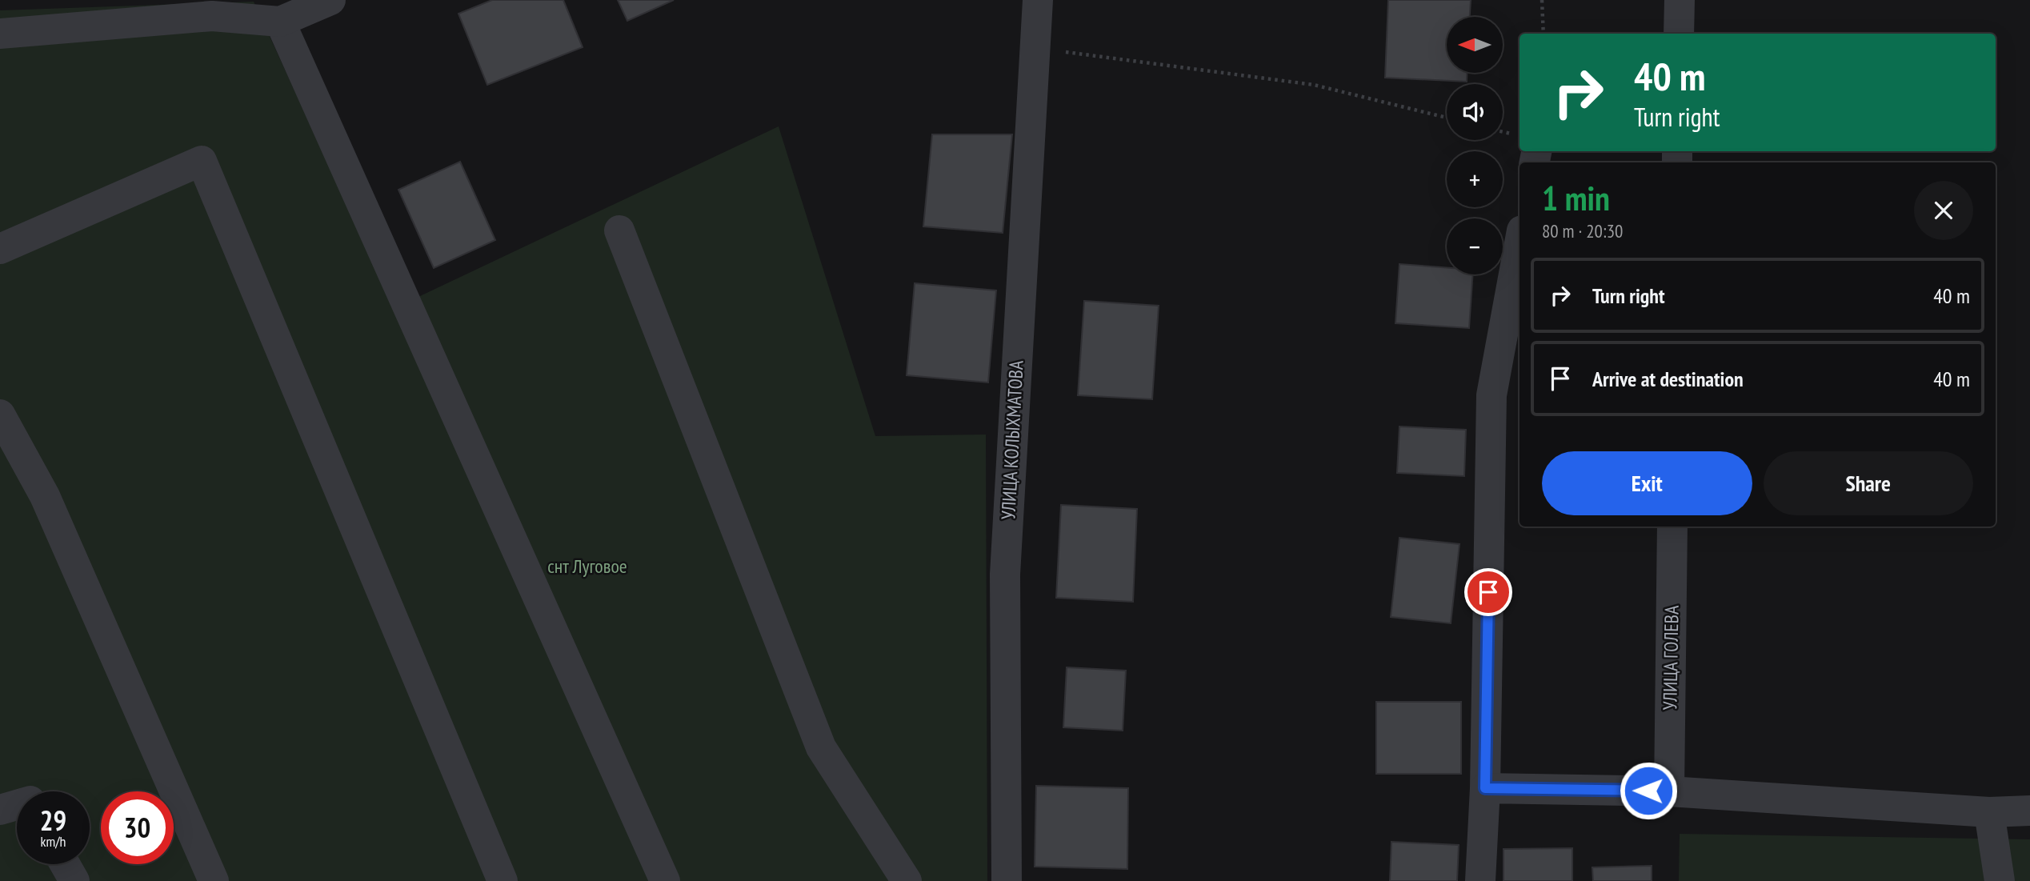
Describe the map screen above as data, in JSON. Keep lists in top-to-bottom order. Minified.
{"streets":{"street":["УЛИЦА КОЛЫХМАТОВА","УЛИЦА ГОЛЕВА"]},"parks":["снт Луговое"],"north":"left","page":{"map_buttons":["+","−"],"turn":["40 m","Turn right"],"heading":["1 min","80 m · 20:30"],"list":[{"name":"Turn right","value":"40 m"},{"name":"Arrive at destination","value":"40 m"}],"buttons":["Exit","Share"],"speed":"29 km/h","limit":"30"}}
